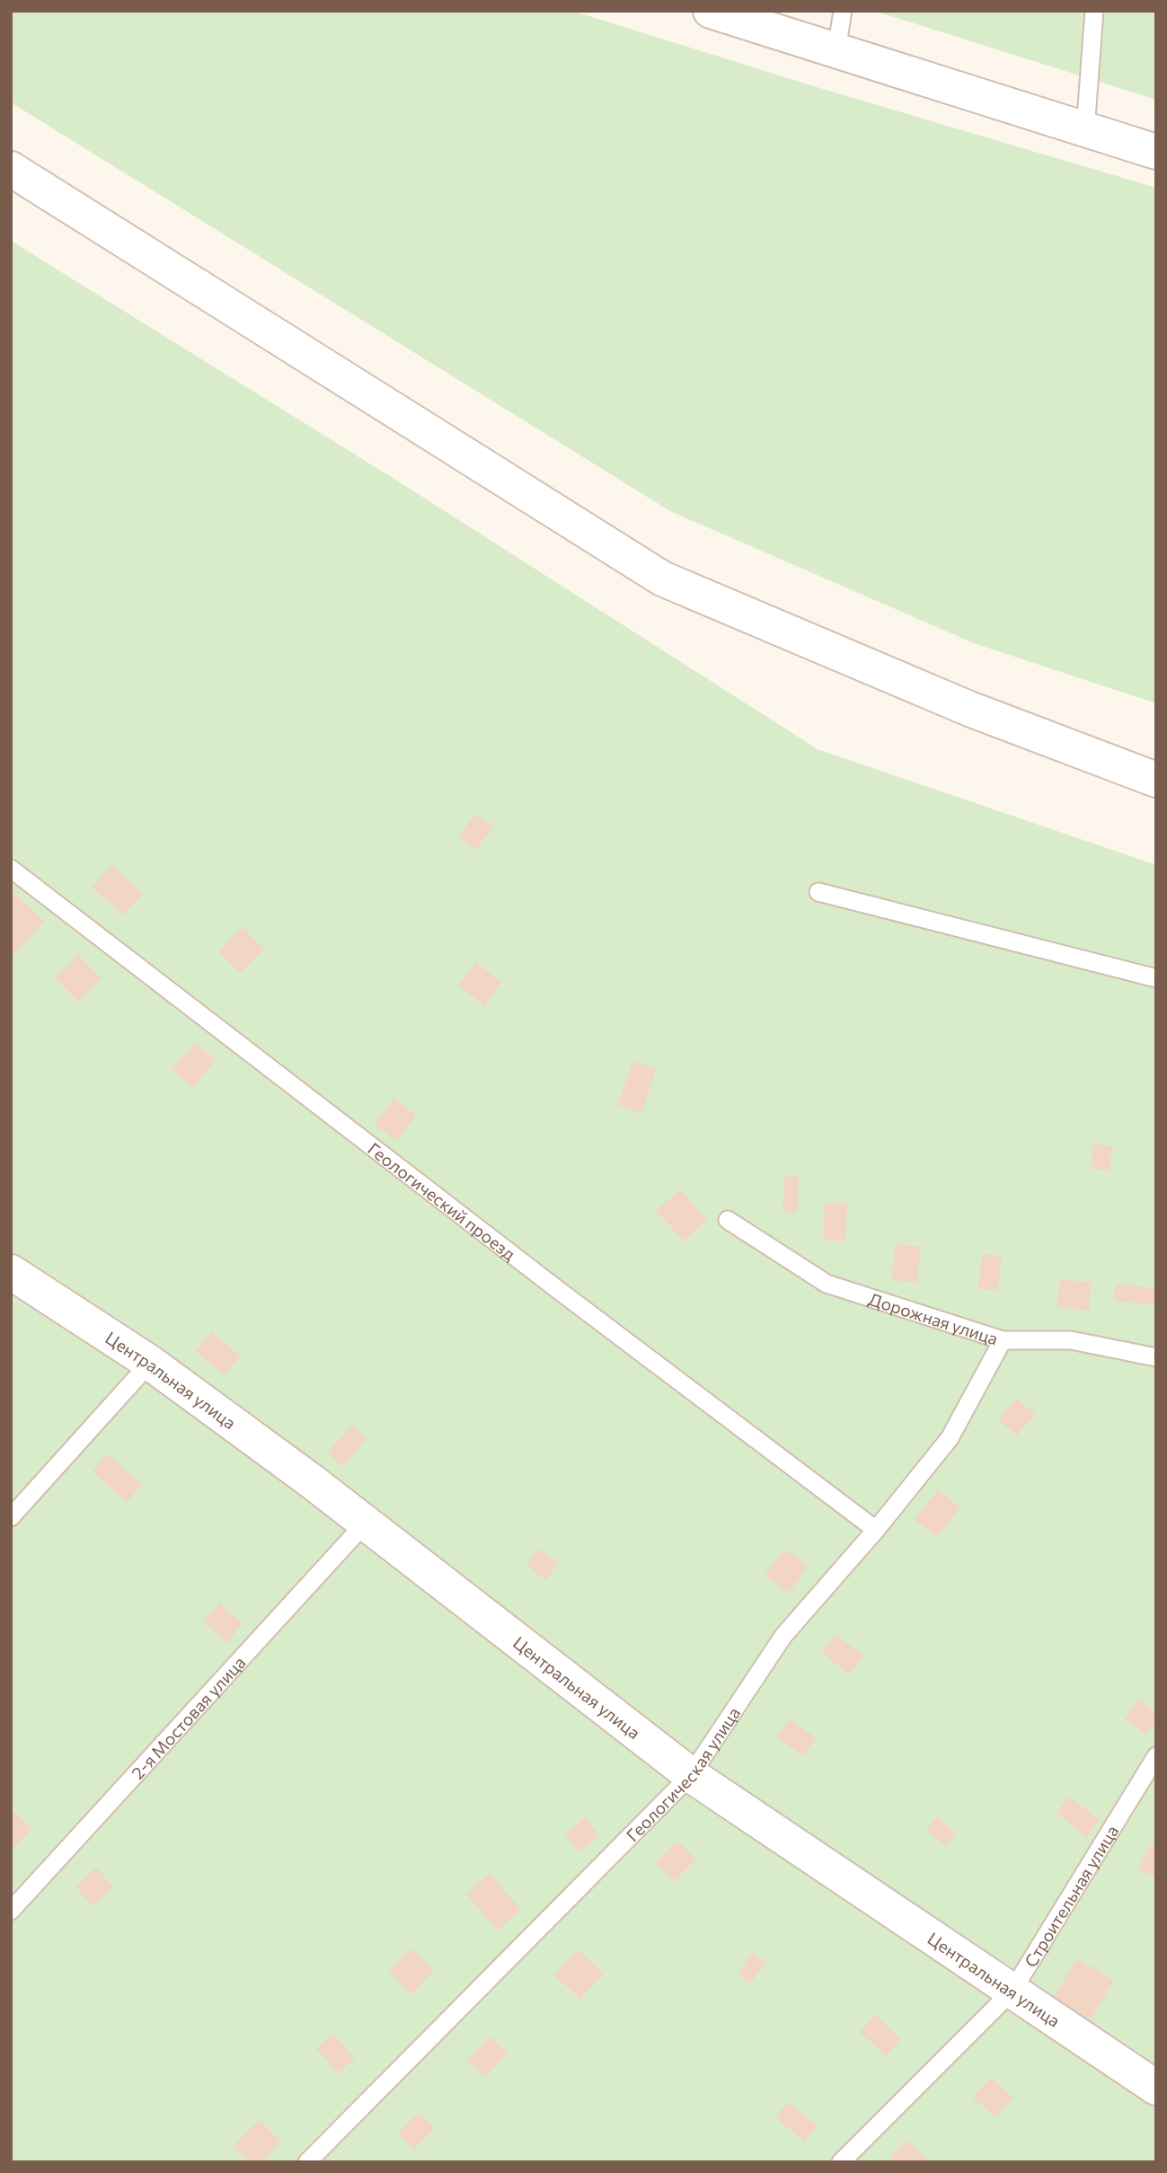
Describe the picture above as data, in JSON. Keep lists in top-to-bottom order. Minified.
{"streets":{"street":["Центральная улица"],"lane":["Геологический проезд","Дорожная улица","2-я Мостовая улица","Геологическая улица","Строительная улица"]},"crossings":[["Геологический проезд","Геологическая улица"],["Дорожная улица","Геологическая улица"],["Центральная улица","2-я Мостовая улица"],["Центральная улица","Геологическая улица"],["Центральная улица","Строительная улица"]]}
